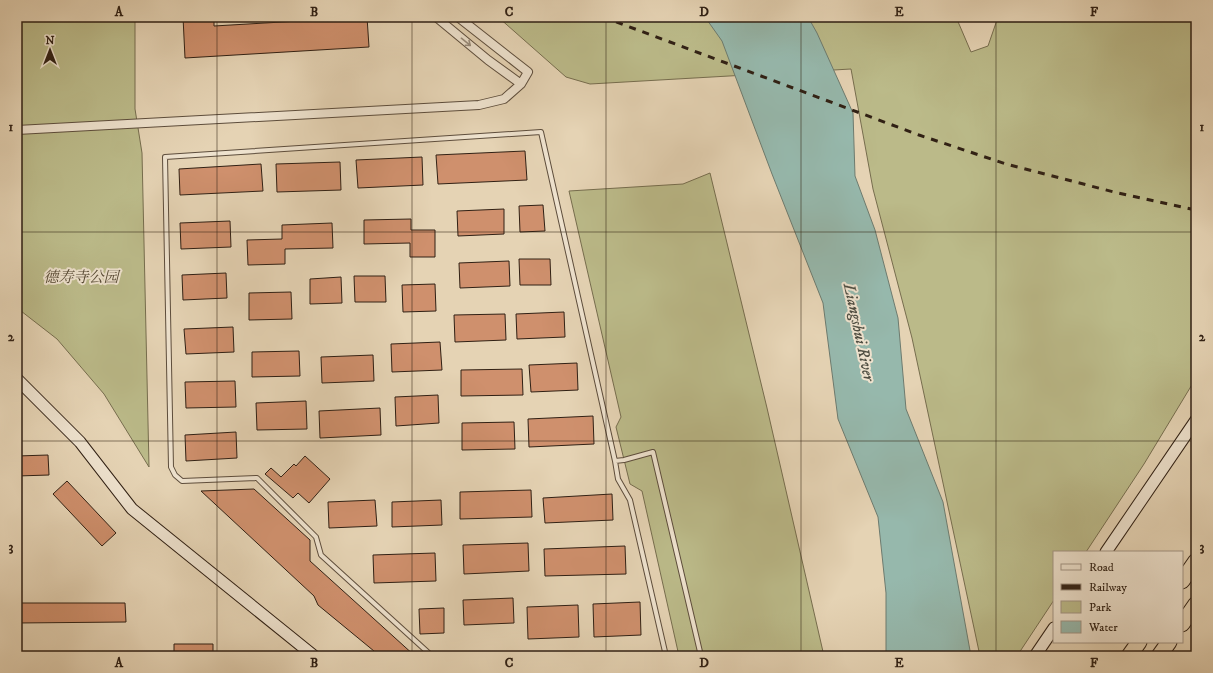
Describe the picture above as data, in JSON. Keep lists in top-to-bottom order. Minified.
{"water":["Liangshui River"],"parks":["德寿寺公园"],"legend":["Road","Railway","Park","Water"],"north":"top","grid":{"columns":["A","B","C","D","E","F"],"rows":["1","2","3"]}}
